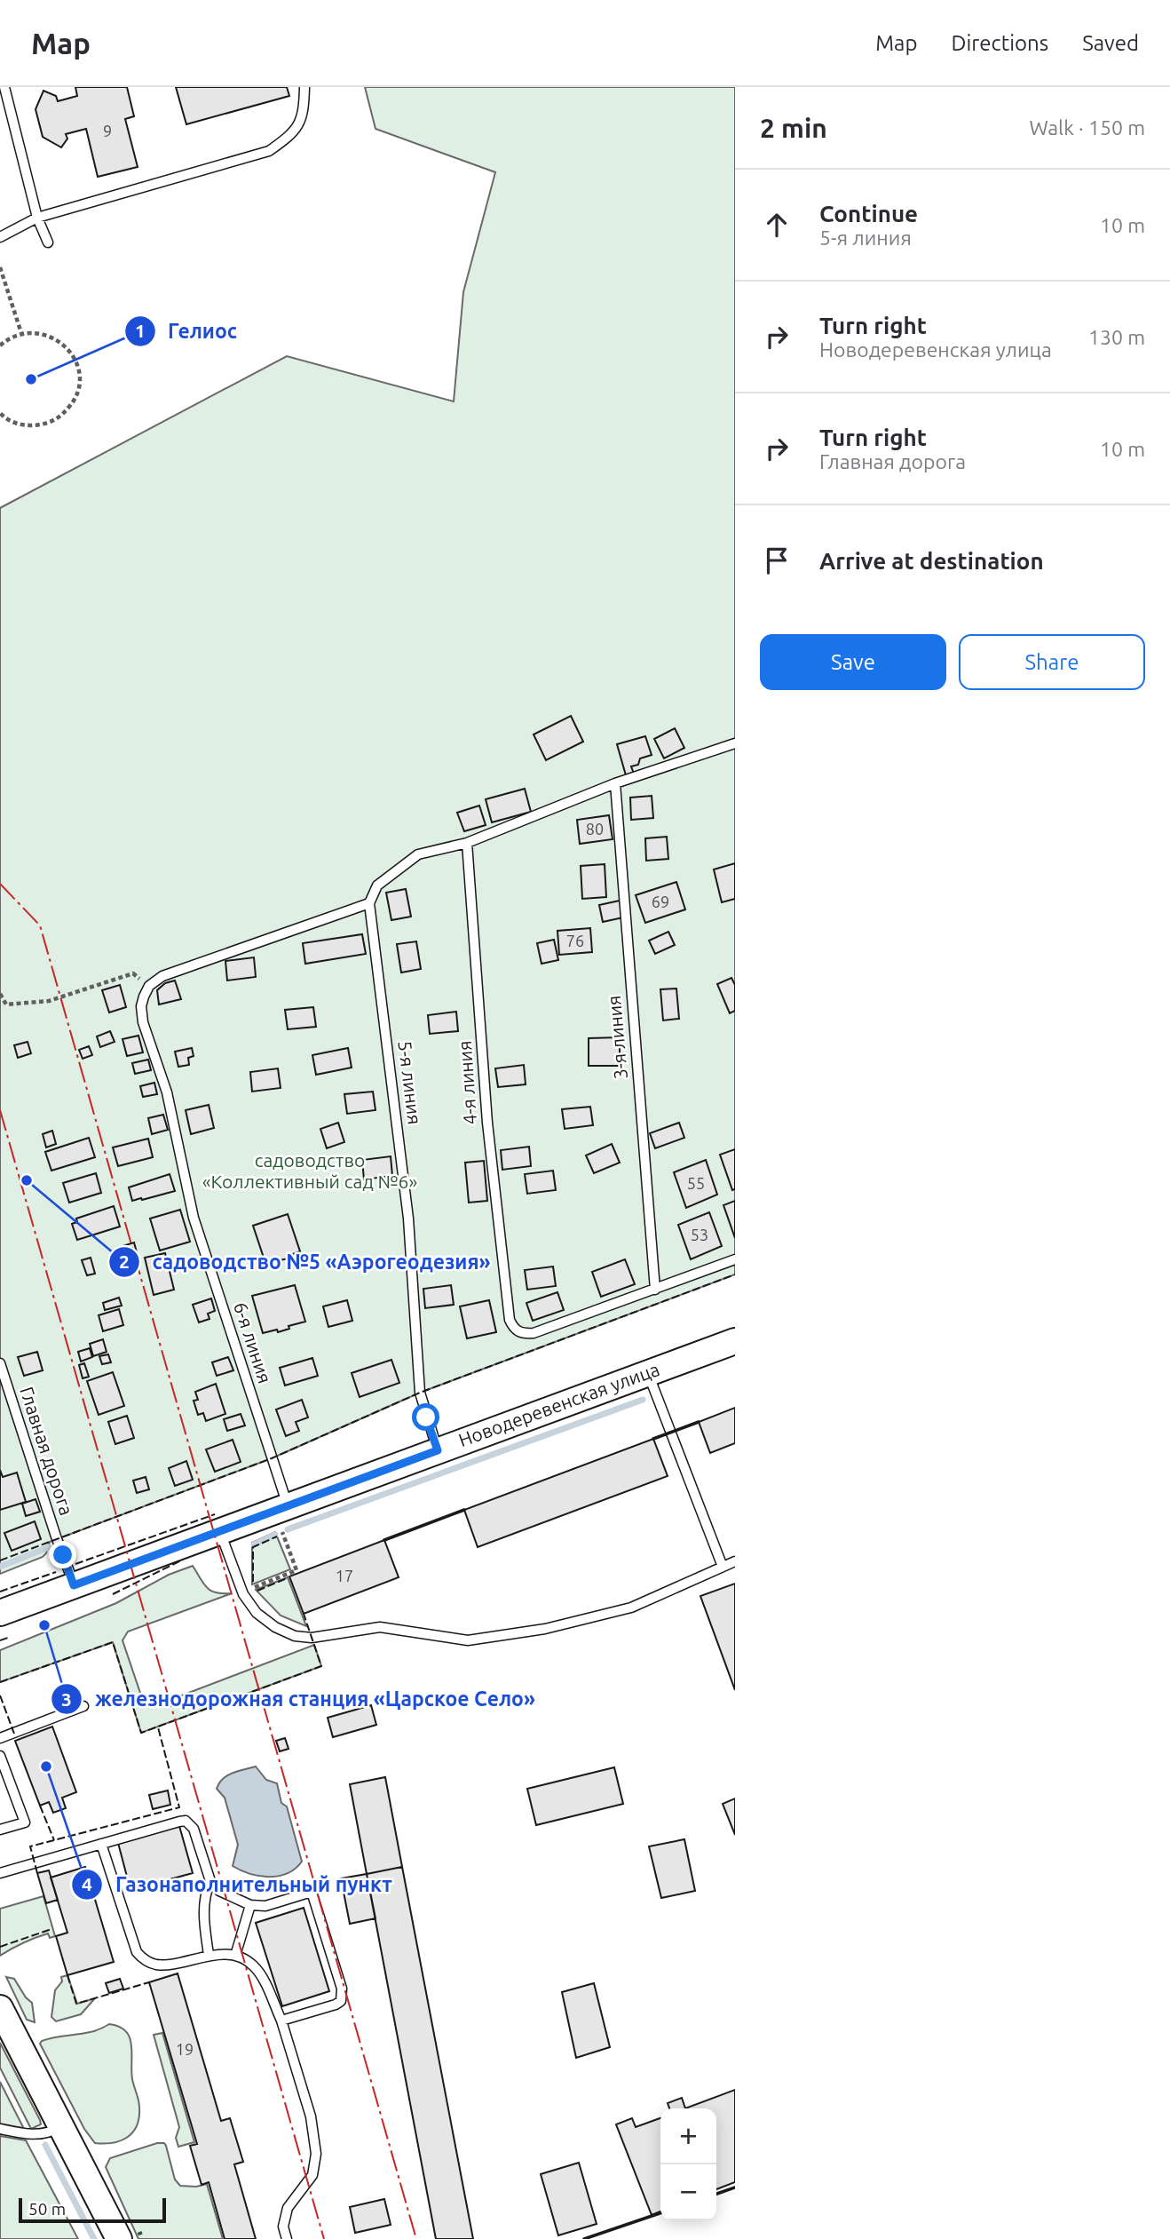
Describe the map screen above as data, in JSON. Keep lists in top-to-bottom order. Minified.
{"streets":{"main road":["Новодеревенская улица"],"lane":["3-я линия","5-я линия","4-я линия","6-я линия","Главная дорога"]},"crossings":[["3-я линия","4-я линия"],["5-я линия","Новодеревенская улица"],["6-я линия","Новодеревенская улица"],["Новодеревенская улица","Главная дорога"]],"parks":["садоводство «Коллективный сад №6»"],"places":["Гелиос","садоводство №5 «Аэрогеодезия»","железнодорожная станция «Царское Село»","Газонаполнительный пункт"],"house_numbers":["9","80","69","76","55","53","17","19"],"scale_bar":"50 m","page":{"header":"Map","nav":["Map","Directions","Saved"],"heading":["2 min","Walk · 150 m"],"list":[["Continue","5-я линия","10 m"],["Turn right","Новодеревенская улица","130 m"],["Turn right","Главная дорога","10 m"],"Arrive at destination"],"buttons":["Save","Share"],"map_buttons":["+","−"],"scale":"50 m"}}
